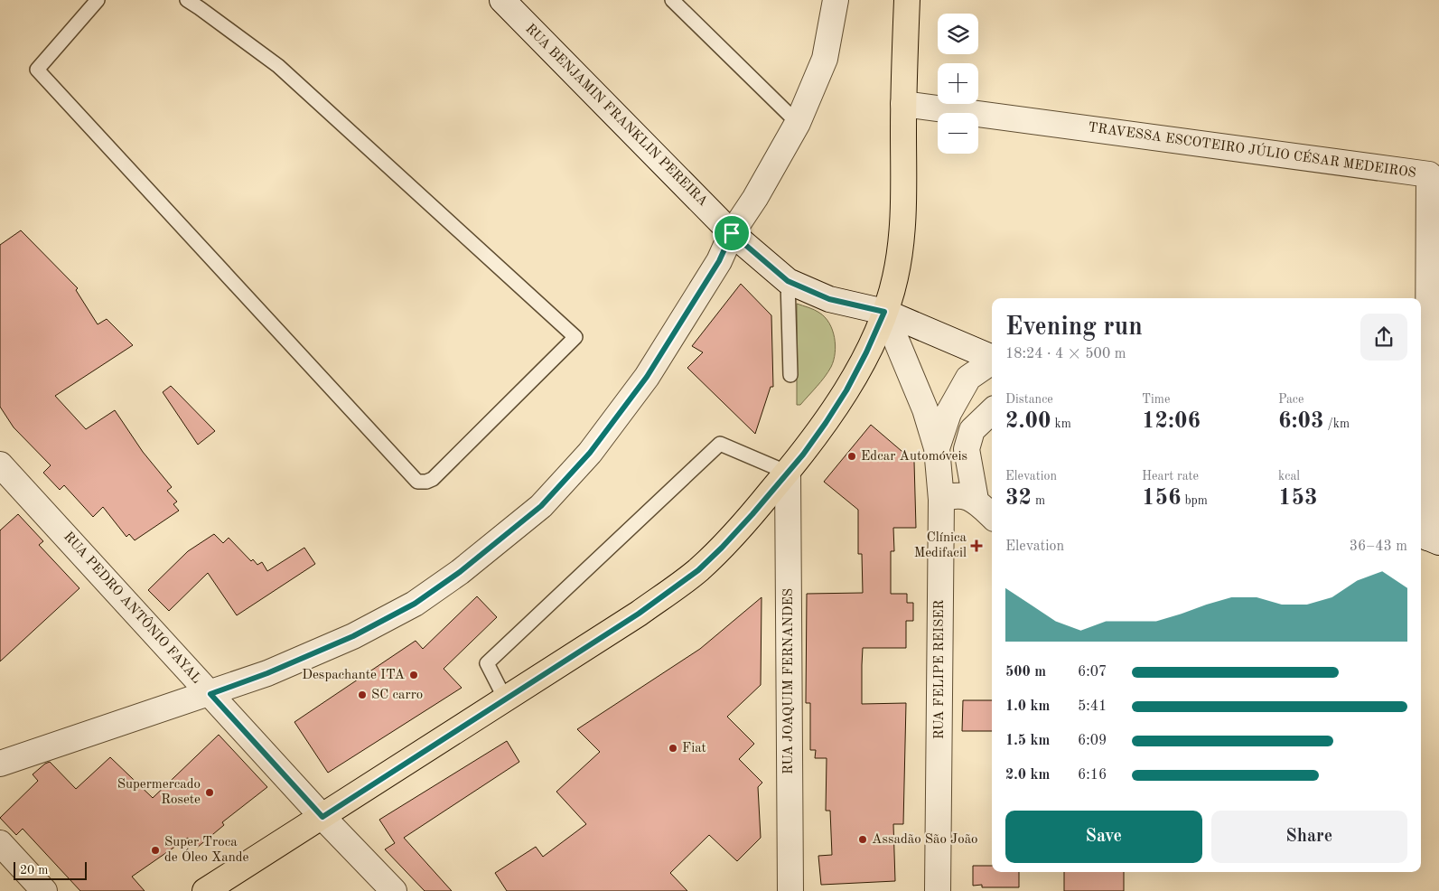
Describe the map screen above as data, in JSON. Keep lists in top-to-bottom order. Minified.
{"streets":{"street":["RUA BENJAMIN FRANKLIN PEREIRA","TRAVESSA ESCOTEIRO JÚLIO CÉSAR MEDEIROS","RUA PEDRO ANTÔNIO FAYAL","RUA FELIPE REISER","RUA JOAQUIM FERNANDES"]},"crossings":[["RUA BENJAMIN FRANKLIN PEREIRA","RUA FELIPE REISER"]],"places":{"other":["Edcar Automóveis","Despachante ITA","SC carro","Fiat","Supermercado Rosete","Assadão São João","Super Troca de Óleo Xande"],"health":["Clínica Medifacil"]},"scale_bar":"20 m","page":{"map_buttons":["+","−"],"heading":["Evening run","18:24 · 4 × 500 m"],"stats":[["Distance","2.00 km"],["Time","12:06"],["Pace","6:03 /km"],["Elevation","32 m"],["Heart rate","156 bpm"],["kcal","153"]],"chart":["Elevation","36–43 m"],"list":[{"name":"500 m","note":"6:07"},{"name":"1.0 km","note":"5:41"},{"name":"1.5 km","note":"6:09"},{"name":"2.0 km","note":"6:16"}],"buttons":["Save","Share"],"scale":"20 m"}}
